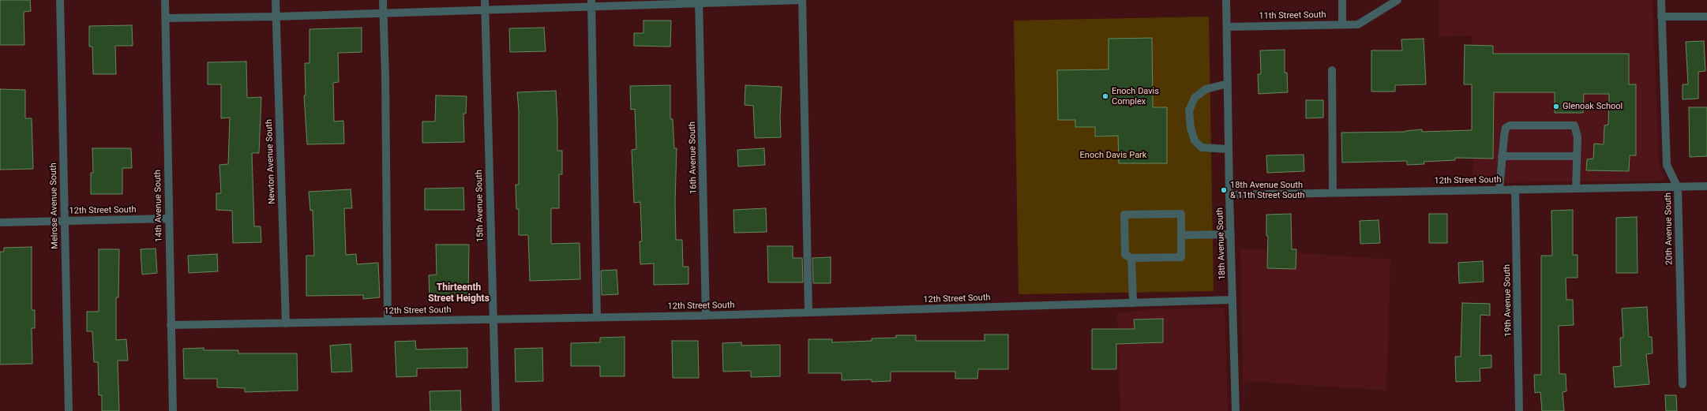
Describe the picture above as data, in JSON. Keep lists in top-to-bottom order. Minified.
{"streets":{"street":["11th Street South","16th Avenue South","Newton Avenue South","12th Street South","Melrose Avenue South","14th Avenue South","15th Avenue South","20th Avenue South","18th Avenue South","19th Avenue South"]},"crossings":[["11th Street South","18th Avenue South"],["16th Avenue South","12th Street South"],["Newton Avenue South","12th Street South"],["12th Street South","Melrose Avenue South"],["12th Street South","14th Avenue South"],["12th Street South","15th Avenue South"],["12th Street South","20th Avenue South"],["12th Street South","18th Avenue South"],["12th Street South","19th Avenue South"]],"districts":["Thirteenth Street Heights"],"parks":["Enoch Davis Park"],"places":["Enoch Davis Complex","Glenoak School","18th Avenue South & 11th Street South"]}
